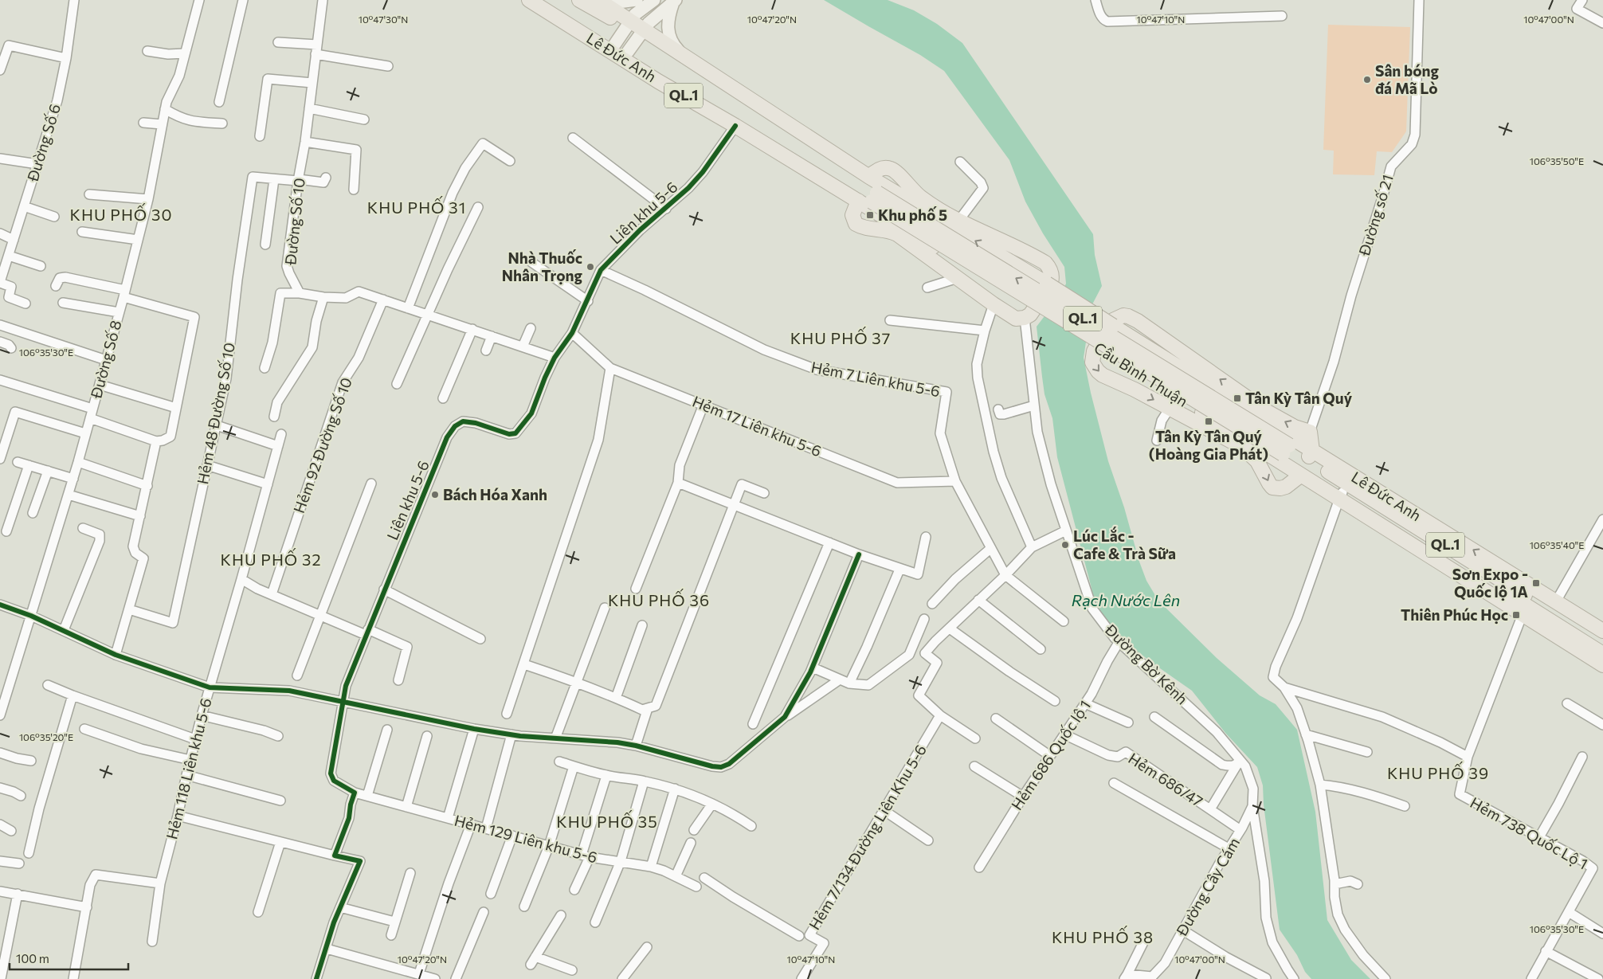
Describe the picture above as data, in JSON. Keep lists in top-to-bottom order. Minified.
{"streets":{"highway":["Lê Đức Anh","QL.1","Cầu Bình Thuận"],"street":["Đường Số 6","Liên khu 5-6","Đường số 21","Đường Số 10","Đường Số 8","Hẻm 7 Liên khu 5-6","Hẻm 48 Đường Số 10","Hẻm 17 Liên khu 5-6","Hẻm 92 Đường Số 10","Đường Bờ Kênh","Hẻm 686 Quốc lộ 1","Hẻm 118 Liên khu 5-6","Hẻm 686/47","Hẻm 738 Quốc Lộ 1","Hẻm 7/134 Đường Liên Khu 5-6","Hẻm 129 Liên khu 5-6","Đường Cây Cám"]},"crossings":[["Lê Đức Anh","Liên khu 5-6"],["Lê Đức Anh","Cầu Bình Thuận"],["Lê Đức Anh","Hẻm 738 Quốc Lộ 1"],["Liên khu 5-6","Hẻm 7 Liên khu 5-6"],["Liên khu 5-6","Hẻm 17 Liên khu 5-6"],["Liên khu 5-6","Hẻm 129 Liên khu 5-6"],["Đường Số 10","Hẻm 48 Đường Số 10"],["Hẻm 7 Liên khu 5-6","Hẻm 17 Liên khu 5-6"],["Đường Bờ Kênh","Hẻm 686 Quốc lộ 1"],["Đường Bờ Kênh","Đường Cây Cám"],["Hẻm 686 Quốc lộ 1","Hẻm 686/47"],["Hẻm 686/47","Đường Cây Cám"]],"districts":["KHU PHỐ 31","KHU PHỐ 30","KHU PHỐ 37","KHU PHỐ 32","KHU PHỐ 36","KHU PHỐ 39","KHU PHỐ 35","KHU PHỐ 38"],"water":["Rạch Nước Lên"],"places":{"other":["Sân bóng đá Mã Lò","Nhà Thuốc Nhân Trọng","Bách Hóa Xanh","Lúc Lắc - Cafe & Trà Sữa"],"transit":["Khu phố 5","Tân Kỳ Tân Quý","Tân Kỳ Tân Quý (Hoàng Gia Phát)","Sơn Expo - Quốc lộ 1A","Thiên Phúc Học"]},"scale_bar":"100 m","coordinates":["10°47'30\"N","10°47'20\"N","10°47'10\"N","10°47'00\"N","106°35'50\"E","106°35'30\"E","106°35'40\"E","106°35'20\"E"]}
